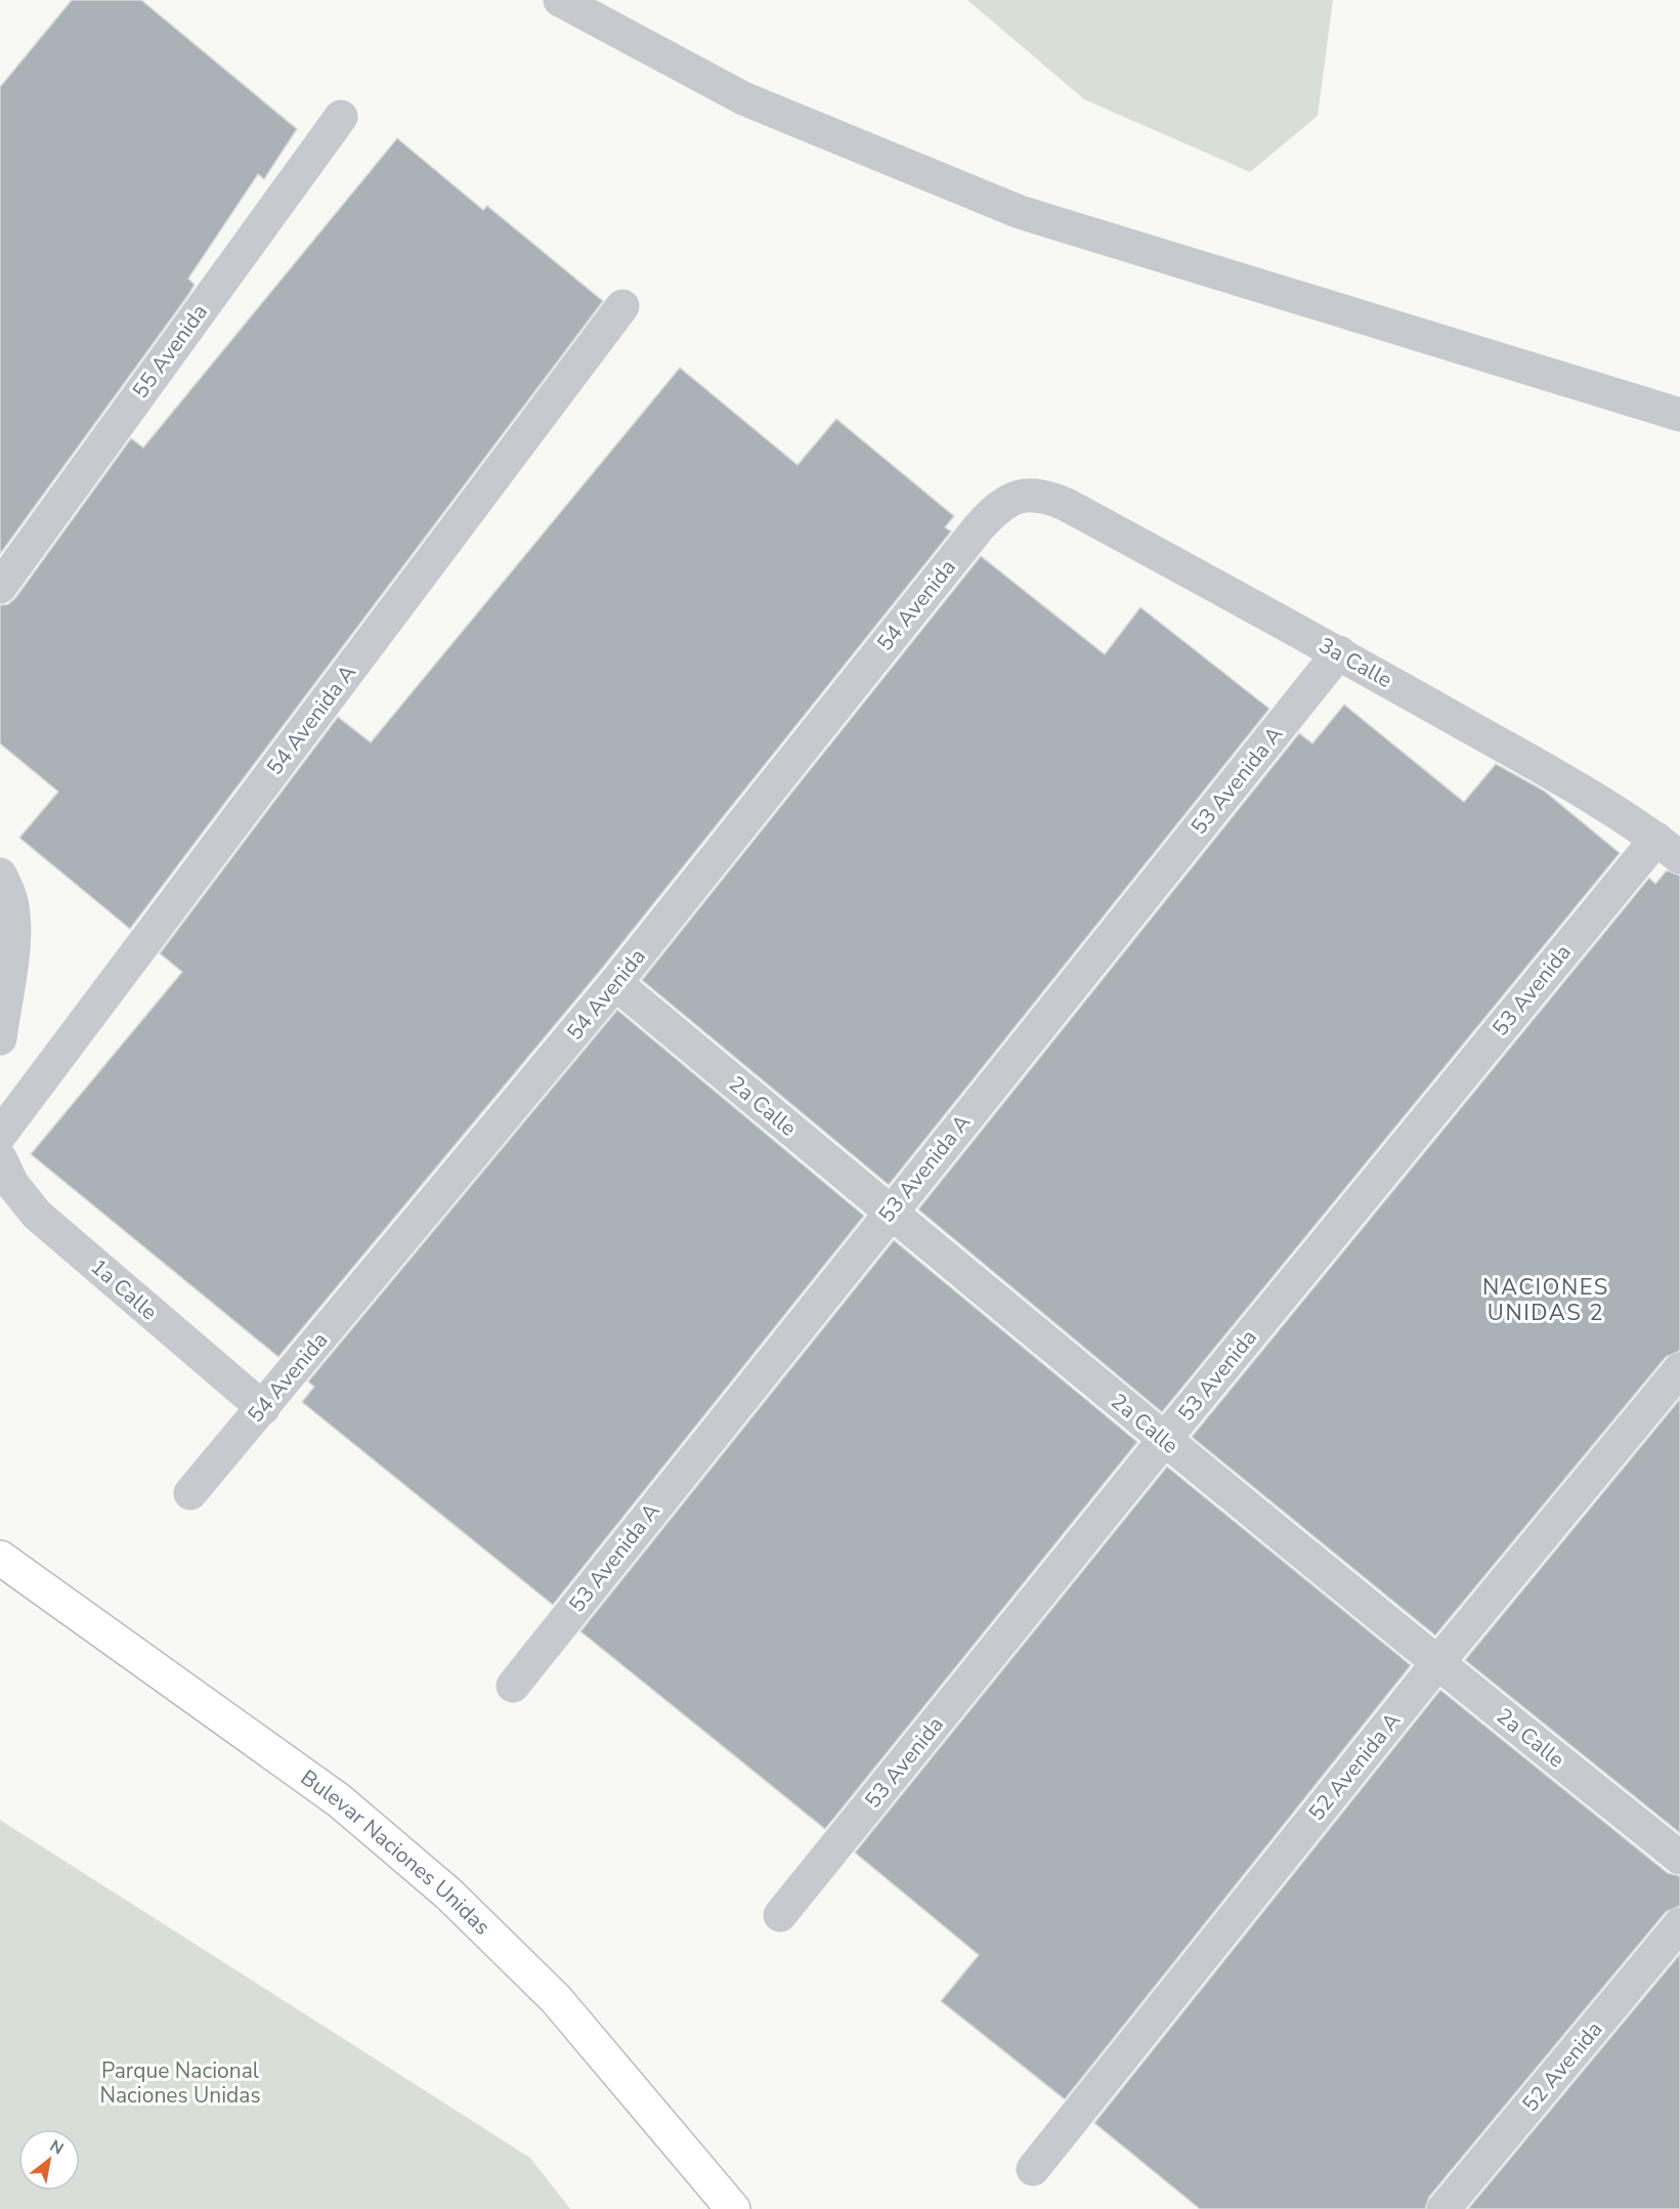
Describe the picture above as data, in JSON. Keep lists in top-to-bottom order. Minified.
{"streets":{"main road":["Bulevar Naciones Unidas"],"street":["55 Avenida","54 Avenida","3a Calle","54 Avenida A","53 Avenida A","53 Avenida","2a Calle","1a Calle","52 Avenida A","52 Avenida"]},"crossings":[["54 Avenida","3a Calle"],["54 Avenida","2a Calle"],["54 Avenida","1a Calle"],["3a Calle","53 Avenida A"],["3a Calle","53 Avenida"],["53 Avenida A","2a Calle"],["53 Avenida","2a Calle"],["2a Calle","52 Avenida A"]],"districts":["NACIONES UNIDAS 2"],"parks":["Parque Nacional Naciones Unidas"],"north":"top right"}
